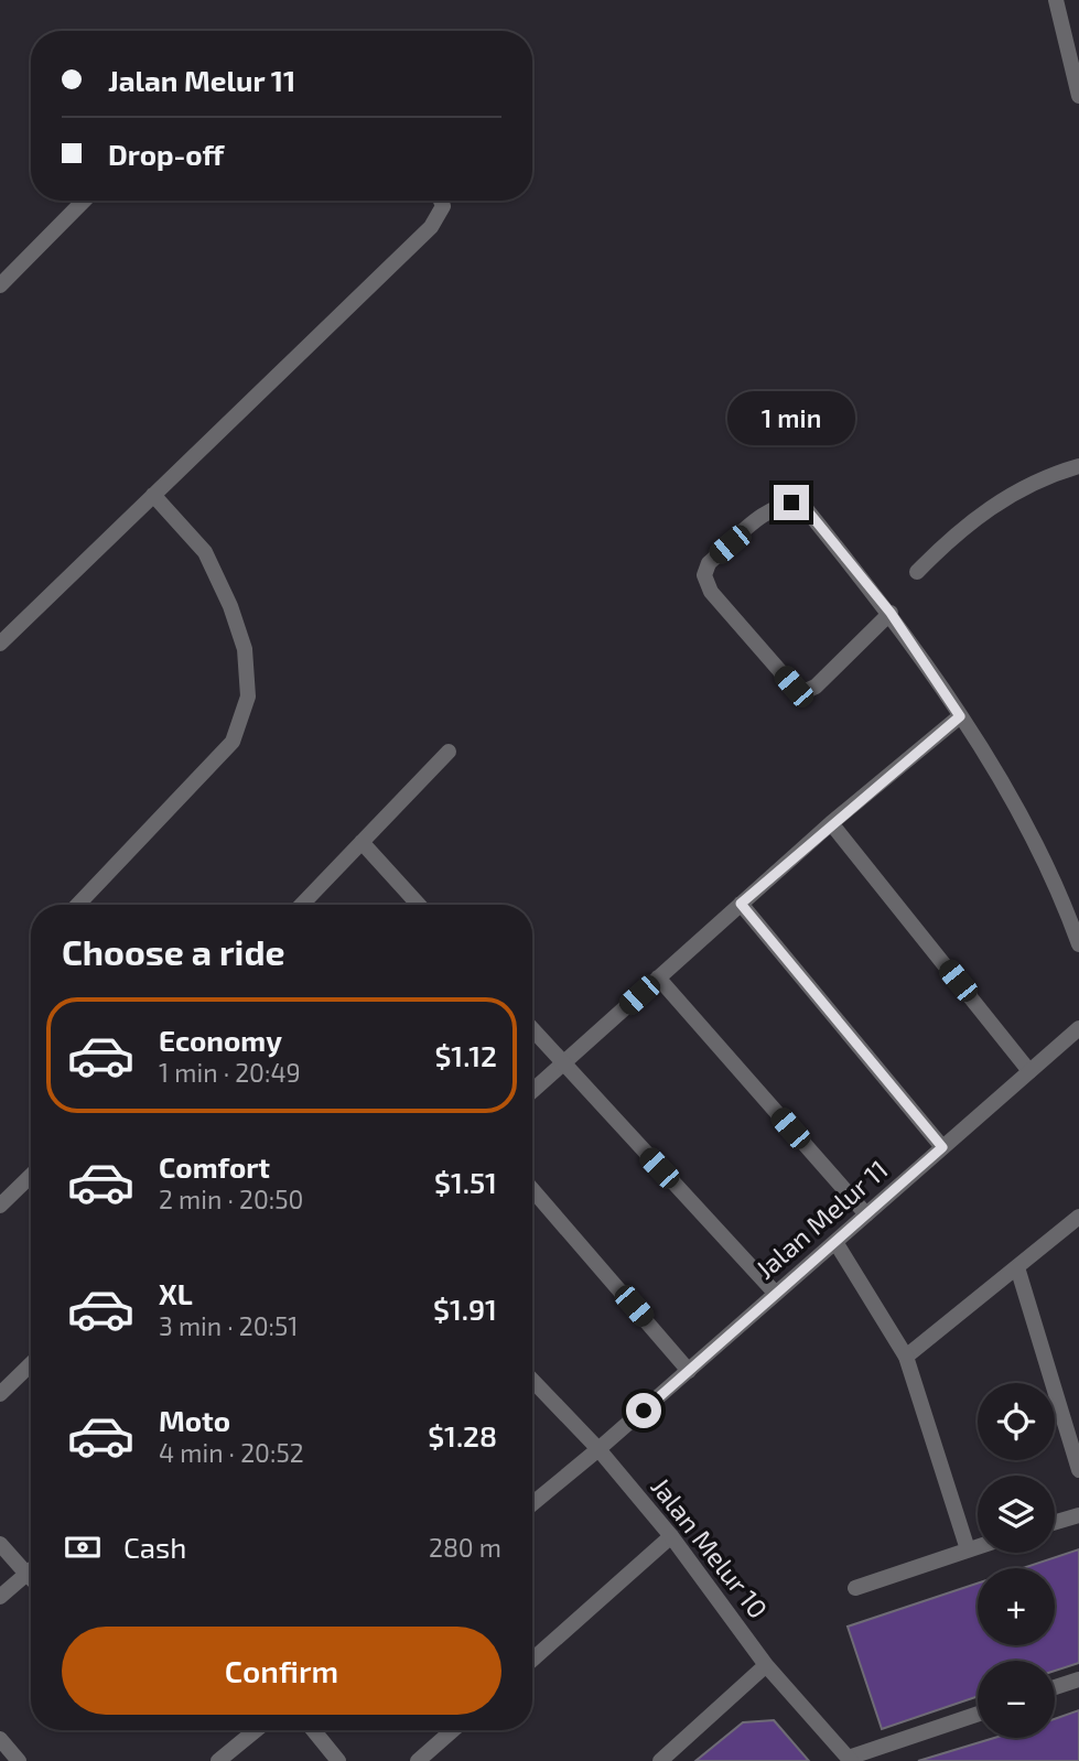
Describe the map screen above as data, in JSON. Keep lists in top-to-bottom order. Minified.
{"streets":{"street":["Jalan Melur 11","Jalan Melur 10"]},"crossings":[["Jalan Melur 11","Jalan Melur 10"]],"page":{"banner":["Jalan Melur 11","Drop-off"],"bubble":"1 min","heading":"Choose a ride","list":[{"name":"Economy","note":"1 min · 20:49","value":"$1.12"},{"name":"Comfort","note":"2 min · 20:50","value":"$1.51"},{"name":"XL","note":"3 min · 20:51","value":"$1.91"},{"name":"Moto","note":"4 min · 20:52","value":"$1.28"}],"map_buttons":["+","−"],"pay":["Cash","280 m"],"buttons":"Confirm"}}
